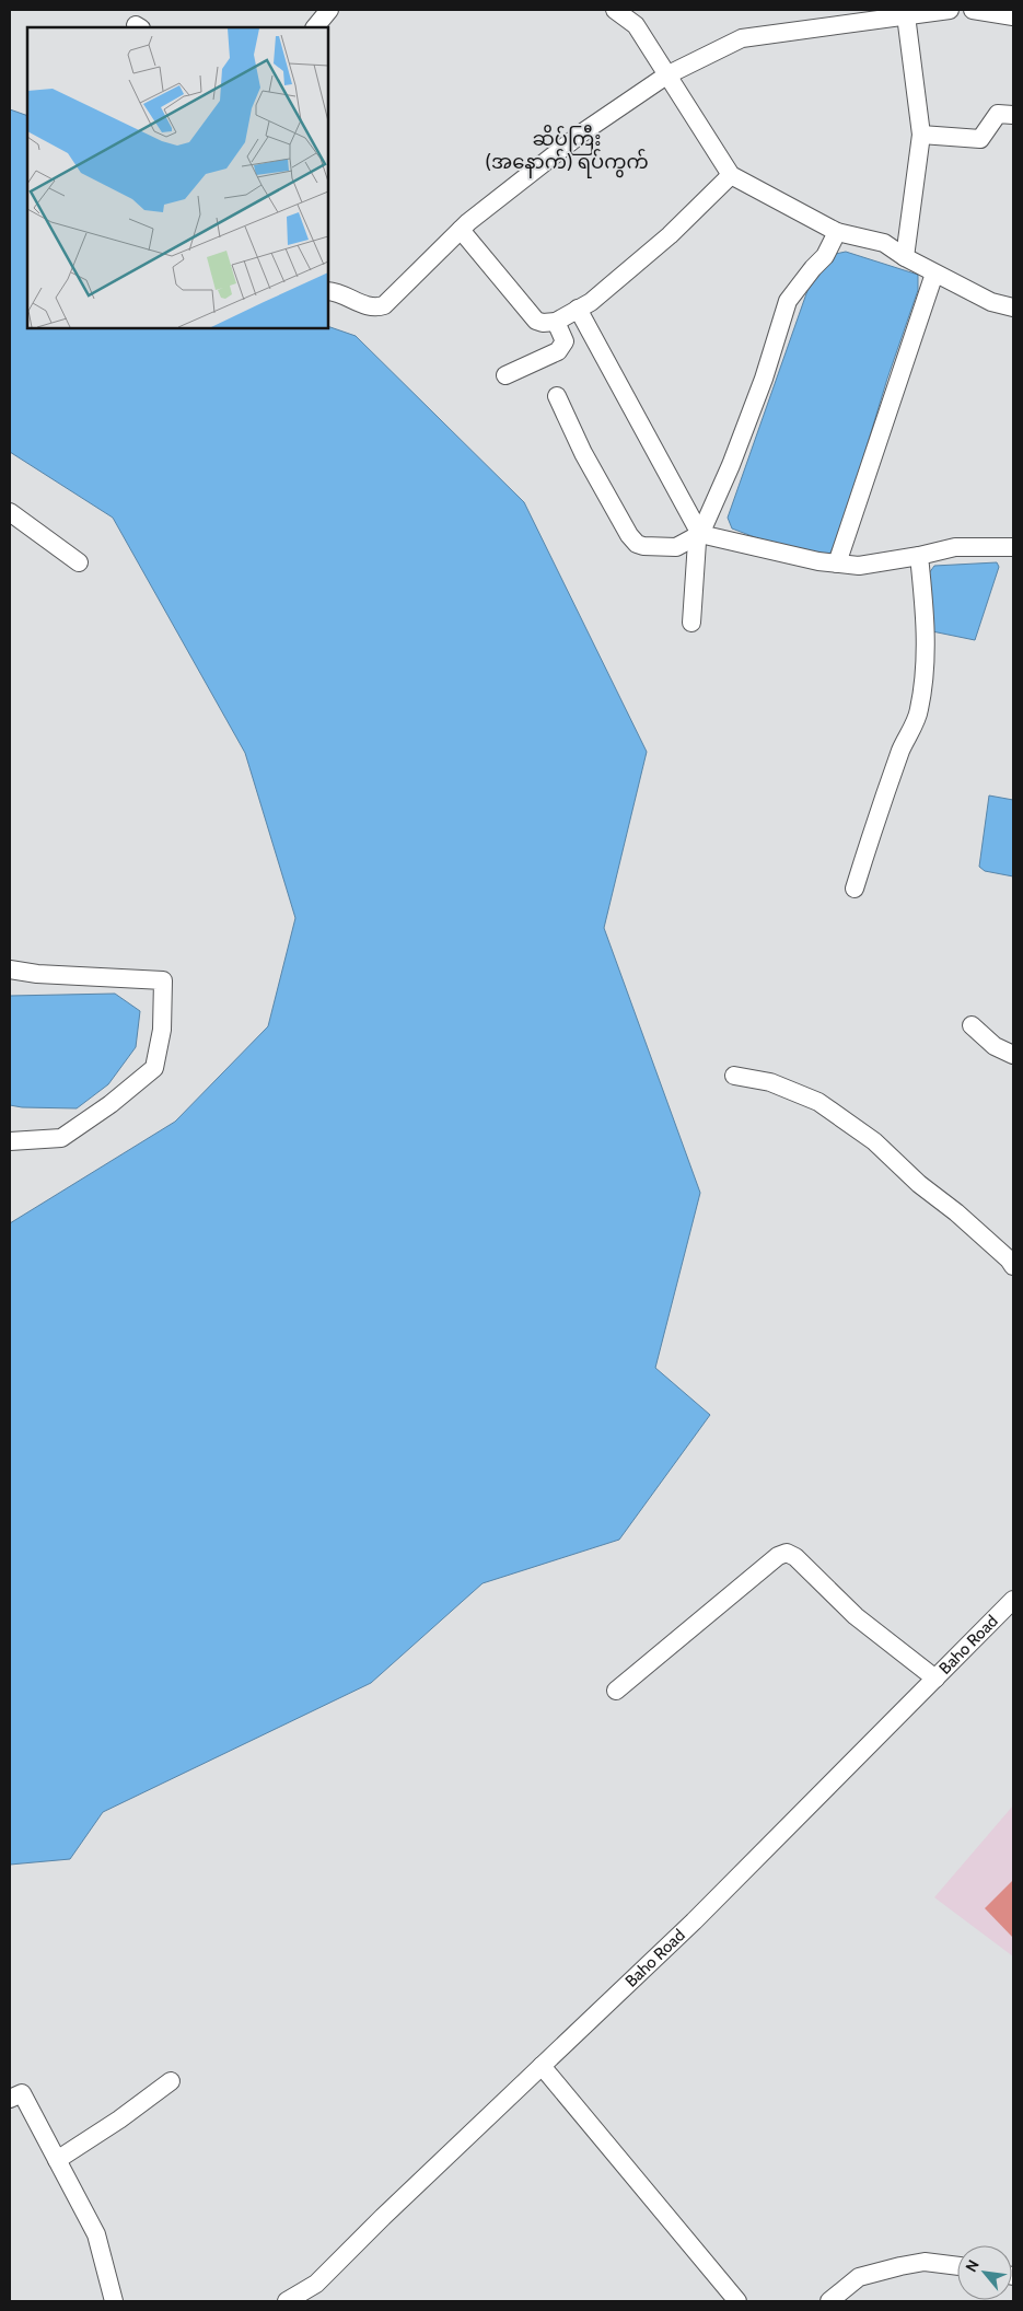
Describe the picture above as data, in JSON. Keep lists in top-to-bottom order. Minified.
{"streets":{"street":["Baho Road"]},"districts":["ဆိပ်ကြီး (အနောက်) ရပ်ကွက်"],"north":"top left"}
